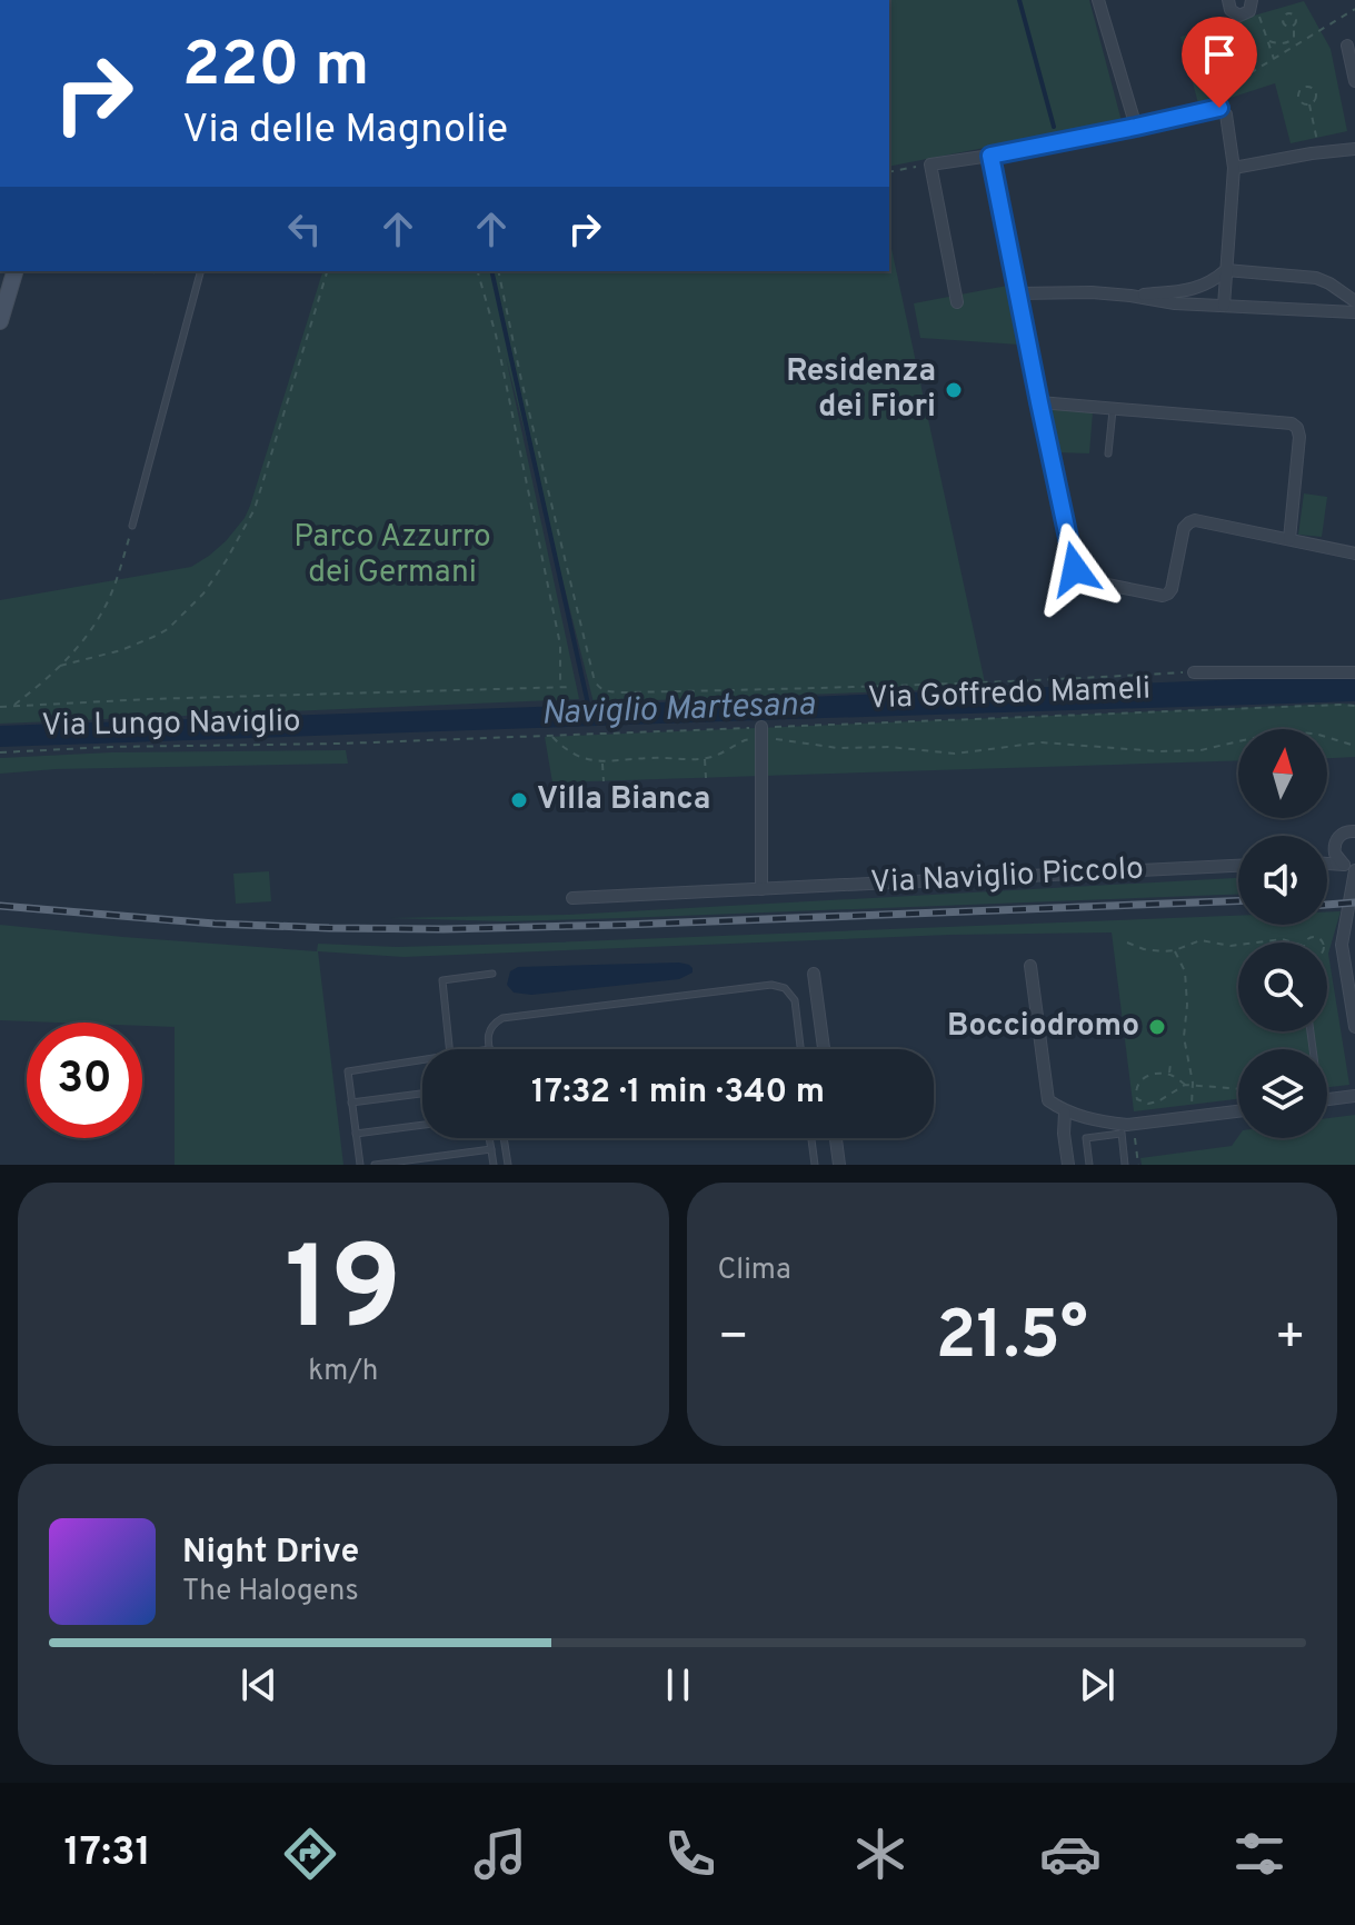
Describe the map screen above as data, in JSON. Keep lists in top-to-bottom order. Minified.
{"streets":{"street":["Via Naviglio Piccolo"],"path":["Via Goffredo Mameli","Via Lungo Naviglio"]},"crossings":[["Via Goffredo Mameli","Via Lungo Naviglio"]],"water":["Naviglio Martesana"],"parks":["Parco Azzurro dei Germani"],"places":["Residenza dei Fiori","Villa Bianca","Bocciodromo"],"north":"top","page":{"turn":["220 m","Via delle Magnolie"],"limit":"30","trip":"17:32 · 1 min · 340 m","tile":[["19","km/h"],"Clima"],"heat":["−","21.5°","+"],"song":["Night Drive","The Halogens"],"tabs":"17:31"}}
